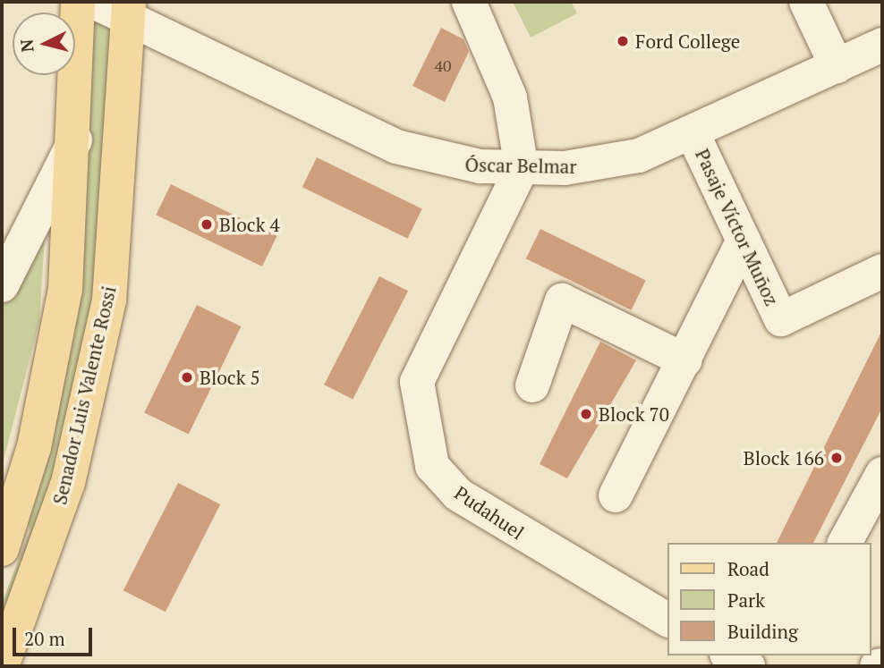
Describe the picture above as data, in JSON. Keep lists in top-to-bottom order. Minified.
{"streets":{"main road":["Senador Luis Valente Rossi"],"street":["Óscar Belmar","Pasaje Víctor Muñoz","Pudahuel"]},"crossings":[["Óscar Belmar","Pasaje Víctor Muñoz"],["Óscar Belmar","Senador Luis Valente Rossi"],["Óscar Belmar","Pudahuel"]],"places":["Ford College","Block 4","Block 5","Block 70","Block 166"],"house_numbers":["40"],"legend":["Road","Park","Building"],"scale_bar":"20 m","north":"left"}
